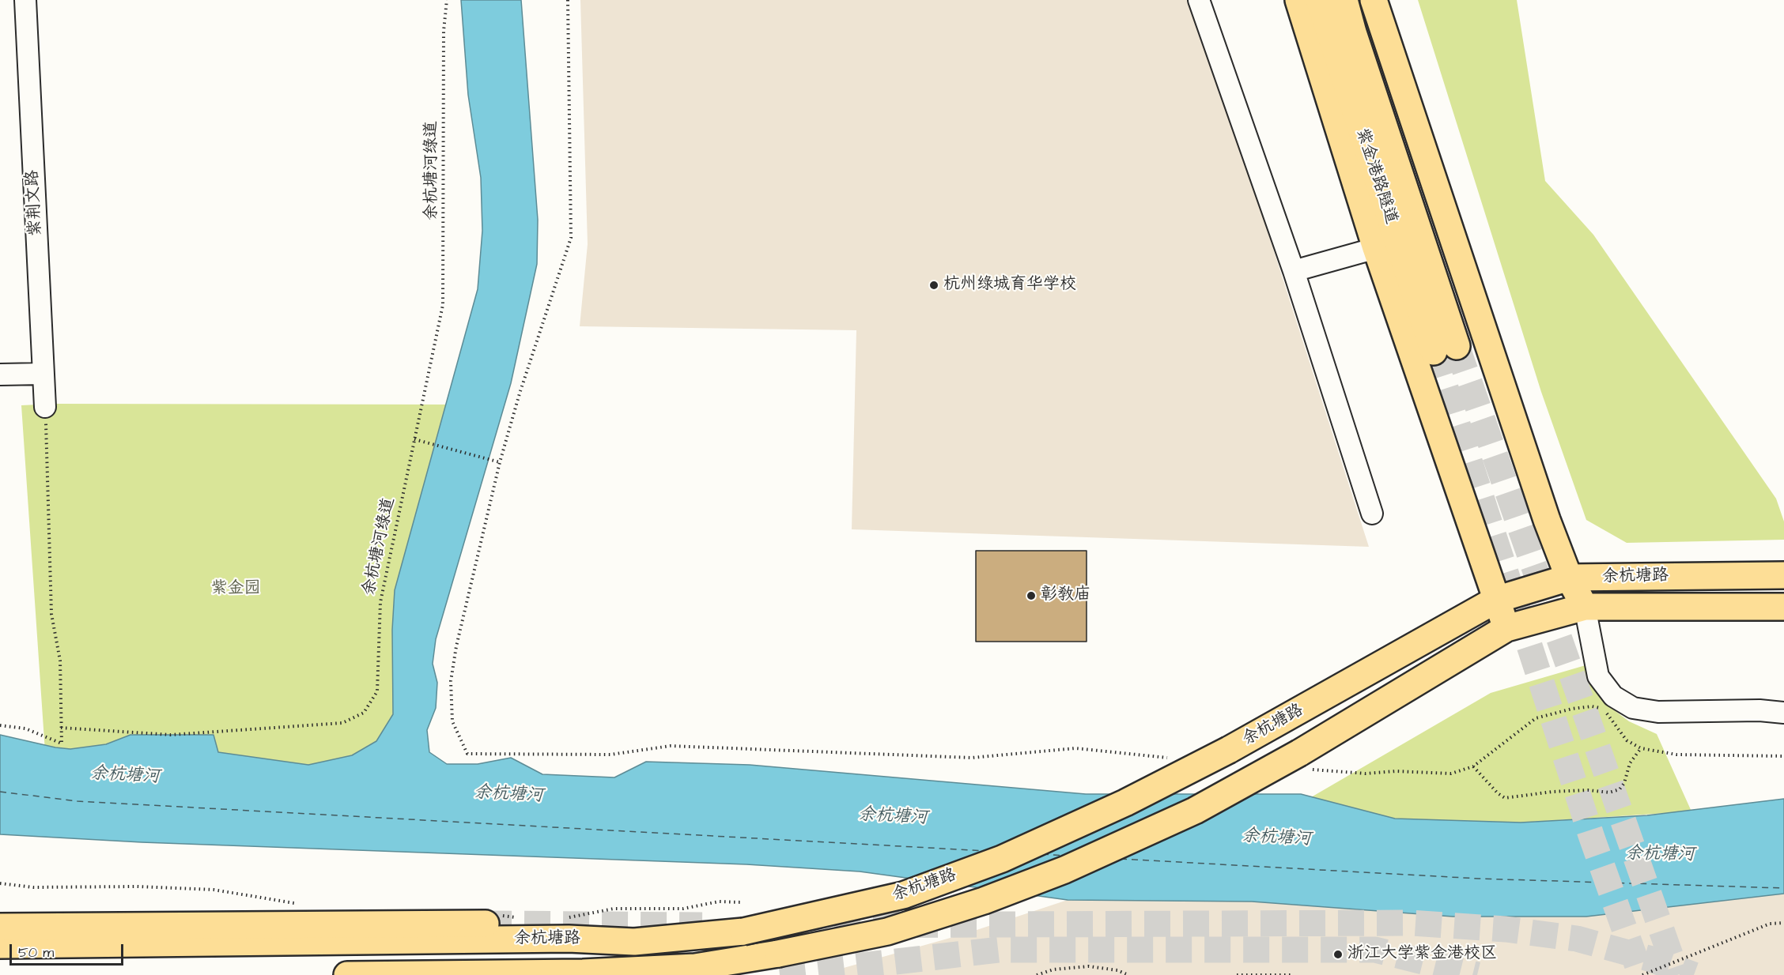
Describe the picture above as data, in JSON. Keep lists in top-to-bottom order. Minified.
{"streets":{"main road":["紫金港路隧道","余杭塘路"],"street":["紫荆文路"],"path":["余杭塘河绿道"]},"water":["余杭塘河"],"parks":["紫金园"],"places":["杭州绿城育华学校","彰教庙","浙江大学紫金港校区"],"scale_bar":"50 m"}
